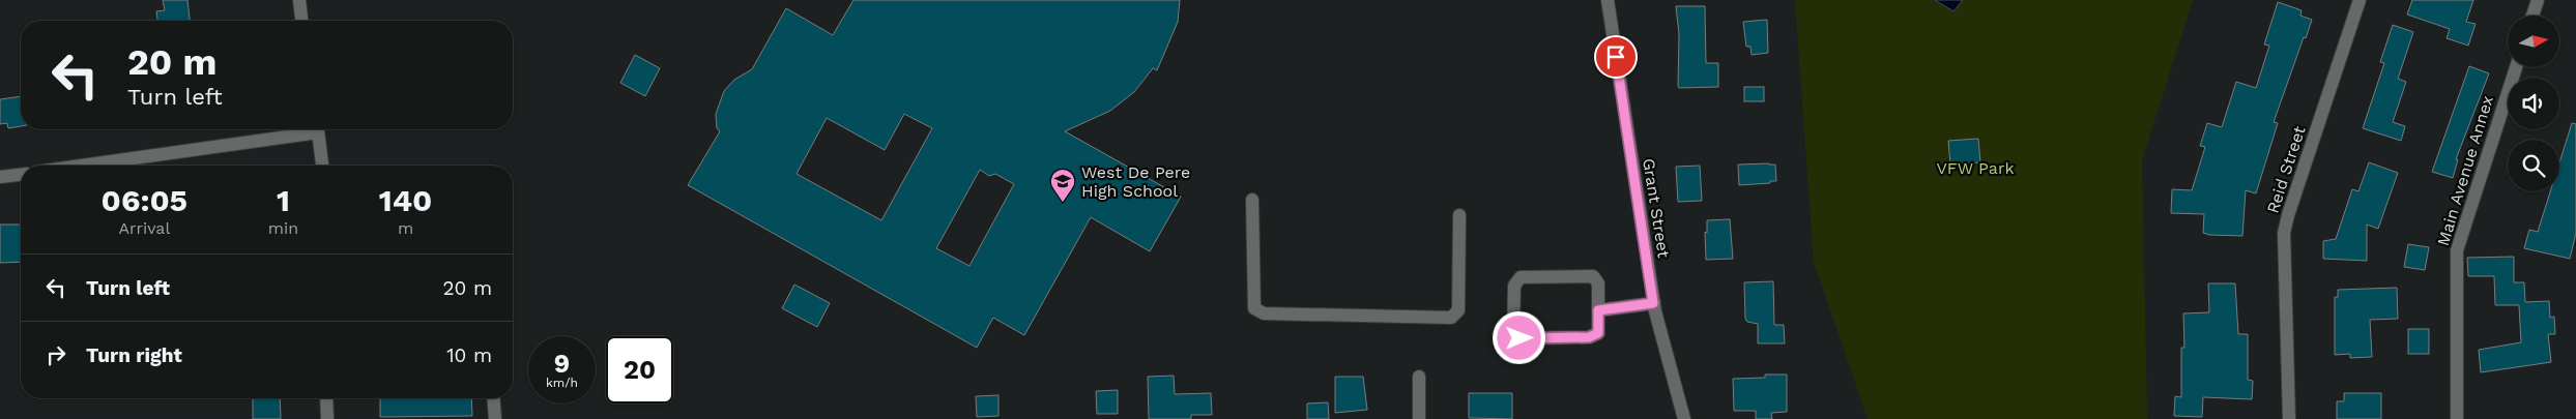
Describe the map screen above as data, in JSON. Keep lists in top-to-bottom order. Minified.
{"streets":{"street":["Reid Street","Main Avenue Annex","Grant Street"]},"parks":["VFW Park"],"places":{"school or university":["West De Pere High School"]},"north":"right","page":{"turn":["20 m","Turn left"],"eta":["06:05","Arrival","1","min","140","m"],"list":[{"name":"Turn left","value":"20 m"},{"name":"Turn right","value":"10 m"}],"speed":"9 km/h","limit":"20"}}
